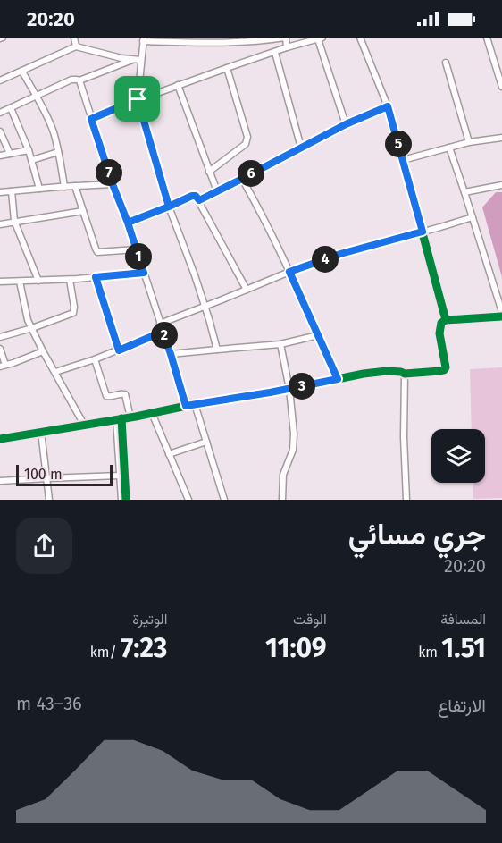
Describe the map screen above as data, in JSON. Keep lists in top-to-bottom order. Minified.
{"scale_bar":"100 m","page":{"status":"20:20","pins":["5","7","6","1","4","2","3"],"scale":"100 m","heading":["جري مسائي","20:20"],"stats":[["المسافة","1.51 km"],["الوقت","11:09"],["الوتيرة","7:23 /km"]],"chart":["الارتفاع","36–43 m"]}}
